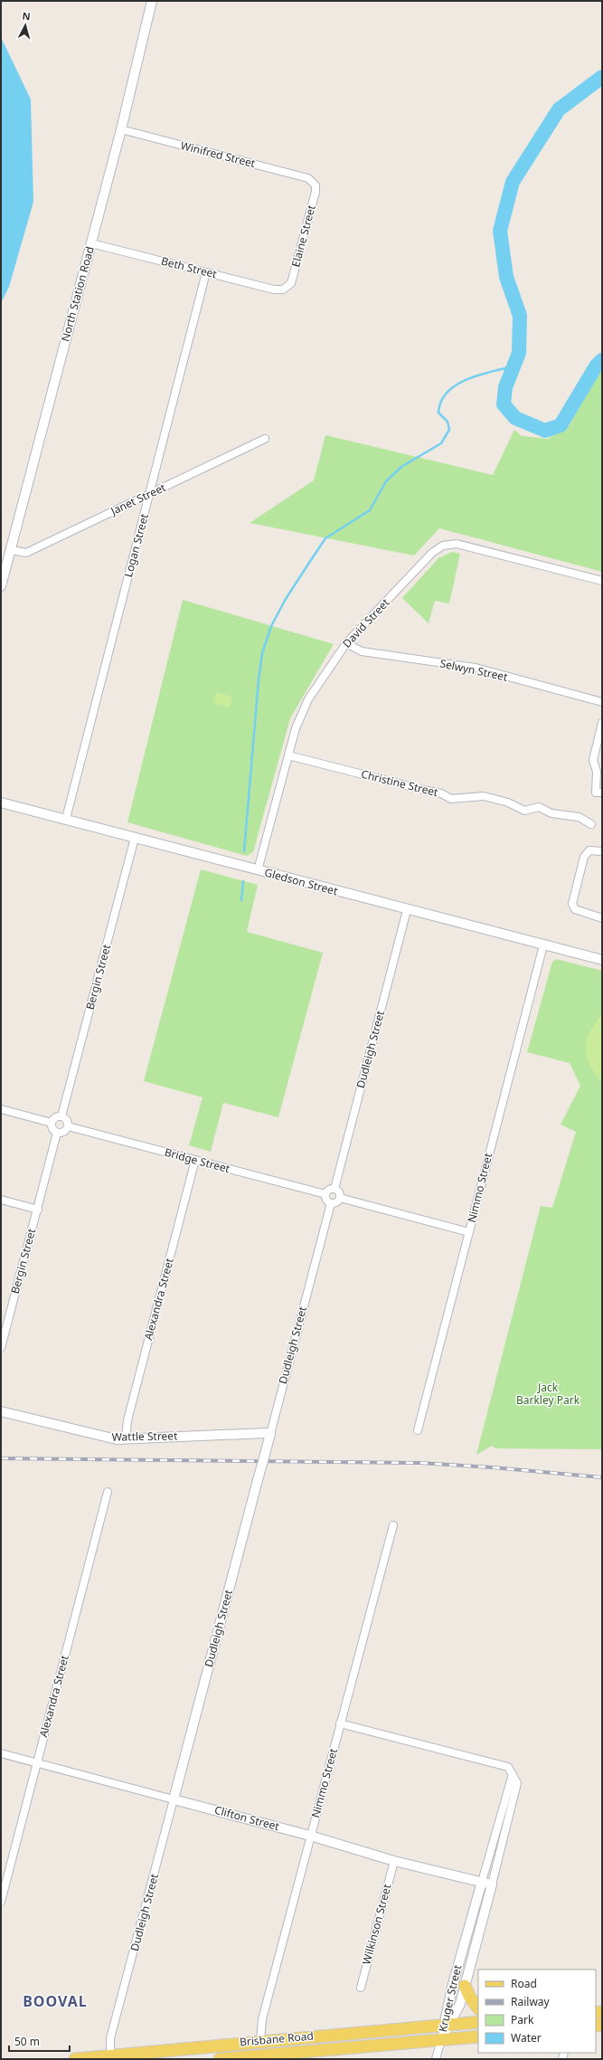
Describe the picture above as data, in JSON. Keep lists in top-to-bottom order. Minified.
{"streets":{"main road":["Brisbane Road"],"street":["Winifred Street","Elaine Street","Beth Street","North Station Road","Janet Street","Logan Street","David Street","Selwyn Street","Christine Street","Gledson Street","Bergin Street","Dudleigh Street","Bridge Street","Nimmo Street","Alexandra Street","Wattle Street","Clifton Street","Wilkinson Street","Kruger Street"]},"crossings":[["Winifred Street","Elaine Street"],["Winifred Street","North Station Road"],["Elaine Street","Beth Street"],["Beth Street","North Station Road"],["Beth Street","Logan Street"],["North Station Road","Janet Street"],["Janet Street","Logan Street"],["Logan Street","Gledson Street"],["David Street","Selwyn Street"],["David Street","Christine Street"],["David Street","Gledson Street"],["Gledson Street","Bergin Street"],["Gledson Street","Dudleigh Street"],["Gledson Street","Nimmo Street"],["Bergin Street","Bridge Street"],["Dudleigh Street","Bridge Street"],["Dudleigh Street","Wattle Street"],["Dudleigh Street","Clifton Street"],["Dudleigh Street","Brisbane Road"],["Bridge Street","Alexandra Street"],["Nimmo Street","Clifton Street"],["Nimmo Street","Brisbane Road"],["Alexandra Street","Wattle Street"],["Alexandra Street","Clifton Street"],["Clifton Street","Wilkinson Street"],["Clifton Street","Kruger Street"],["Kruger Street","Brisbane Road"]],"districts":["BOOVAL"],"parks":["Jack Barkley Park"],"legend":["Road","Railway","Park","Water"],"scale_bar":"50 m","north":"top"}
